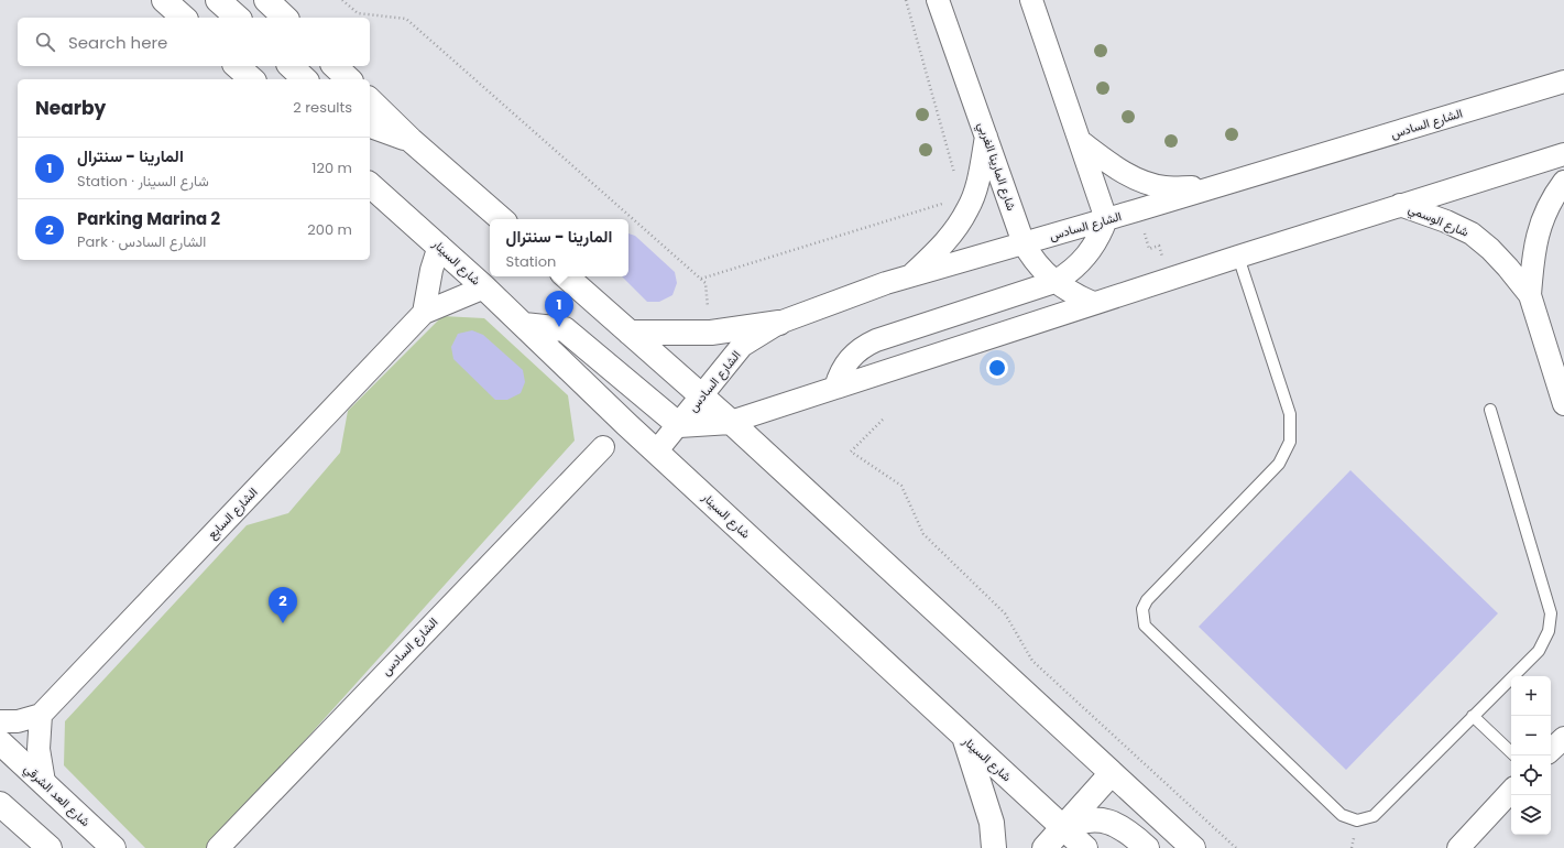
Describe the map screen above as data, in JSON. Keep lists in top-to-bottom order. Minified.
{"streets":{"street":["الشارع السادس","شارع المارينا الغربي","شارع الوسمي","شارع السينار","الشارع السابع","شارع العد الشرقي"]},"crossings":[["الشارع السادس","شارع المارينا الغربي"],["الشارع السادس","شارع السينار"],["شارع السينار","الشارع السابع"]],"page":{"search":"Search here","heading":["Nearby","2 results"],"list":[{"mark":"1","name":"المارينا - سنترال","note":"Station · شارع السينار","value":"120 m"},{"mark":"2","name":"Parking Marina 2","note":"Park · الشارع السادس","value":"200 m"}],"popup":["المارينا - سنترال","Station"],"pins":["1","2"],"map_buttons":["+","−"]}}
